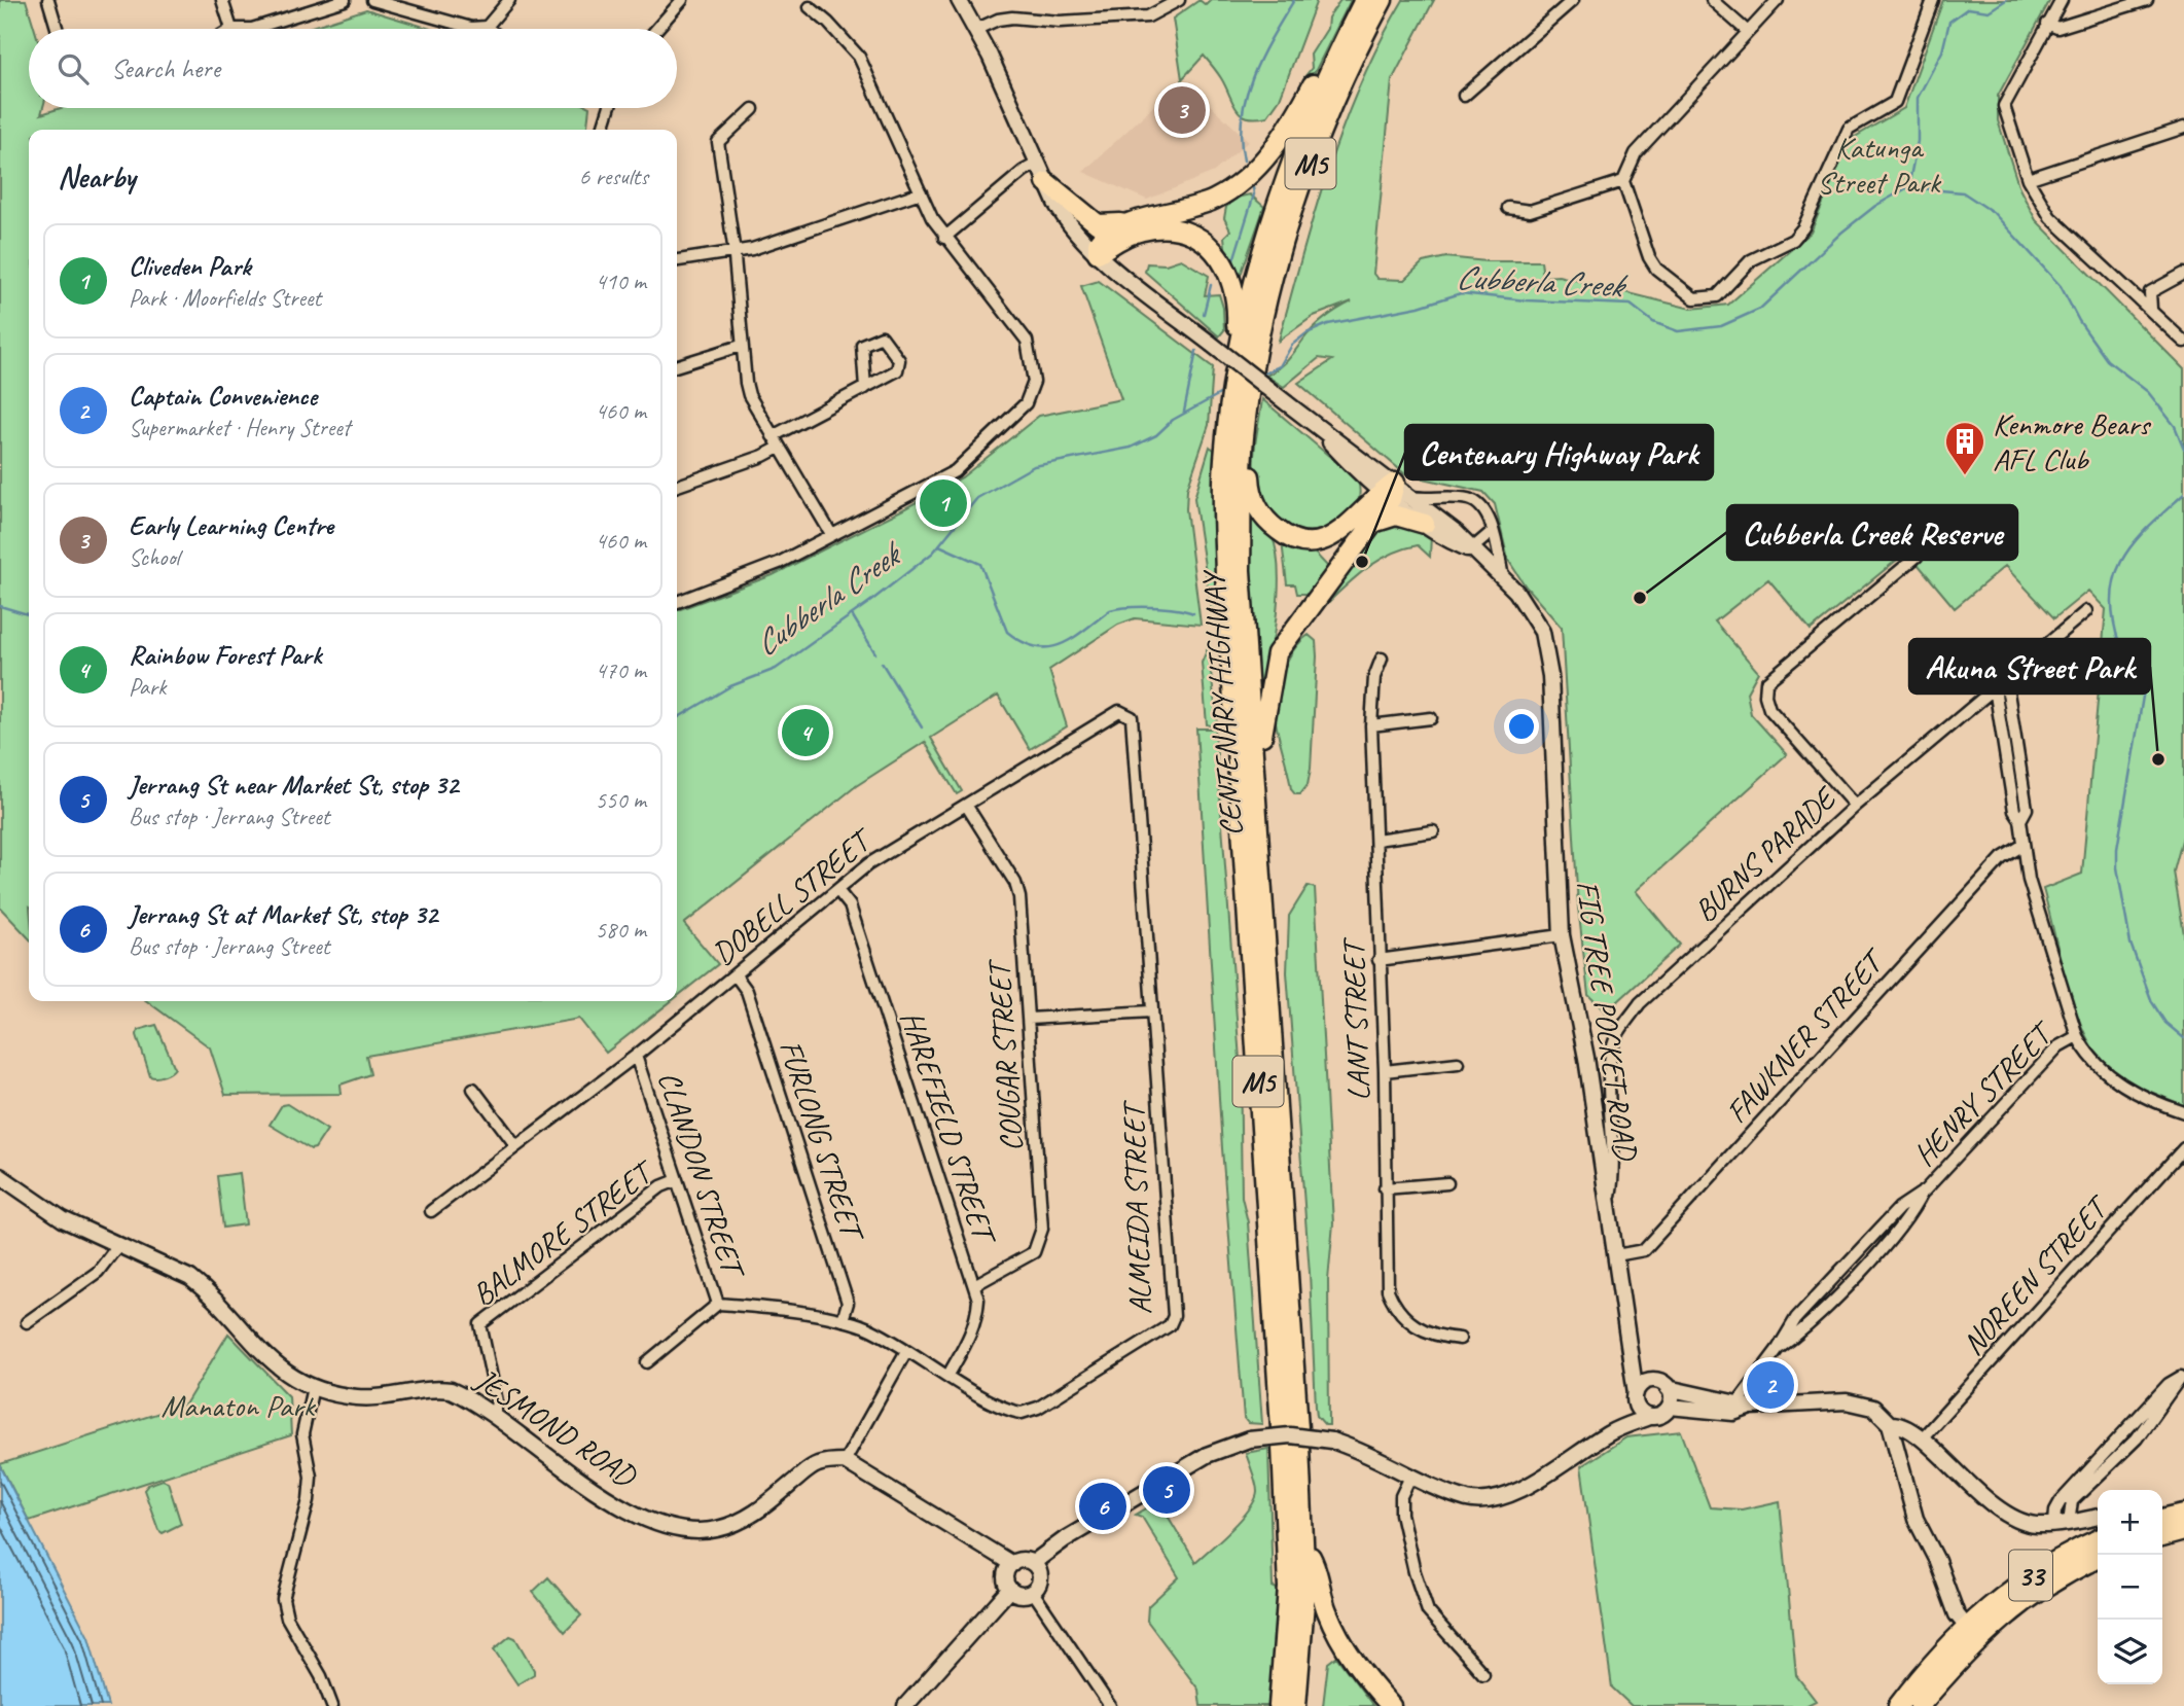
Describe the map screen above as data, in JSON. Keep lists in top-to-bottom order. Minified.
{"streets":{"highway":["M5","CENTENARY HIGHWAY","33"],"main road":["FIG TREE POCKET ROAD","JESMOND ROAD"],"street":["BURNS PARADE","DOBELL STREET","LANT STREET","FAWKNER STREET","COUGAR STREET","HENRY STREET","HAREFIELD STREET","FURLONG STREET","CLANDON STREET","ALMEIDA STREET","BALMORE STREET","NOREEN STREET"]},"crossings":[["M5","CENTENARY HIGHWAY"],["BURNS PARADE","FIG TREE POCKET ROAD"],["DOBELL STREET","COUGAR STREET"],["DOBELL STREET","HAREFIELD STREET"],["DOBELL STREET","FURLONG STREET"],["DOBELL STREET","CLANDON STREET"],["DOBELL STREET","ALMEIDA STREET"],["FIG TREE POCKET ROAD","FAWKNER STREET"],["COUGAR STREET","HAREFIELD STREET"],["HAREFIELD STREET","ALMEIDA STREET"],["FURLONG STREET","ALMEIDA STREET"],["CLANDON STREET","ALMEIDA STREET"],["CLANDON STREET","BALMORE STREET"],["BALMORE STREET","JESMOND ROAD"]],"water":["Cubberla Creek"],"parks":["Katunga Street Park","Manaton Park"],"places":{"building":["Kenmore Bears AFL Club"],"other":["Centenary Highway Park","Cubberla Creek Reserve","Akuna Street Park"]},"page":{"search":"Search here","pins":["3","1","4","2","5","6"],"heading":["Nearby","6 results"],"list":[{"mark":"1","name":"Cliveden Park","note":"Park · Moorfields Street","value":"410 m"},{"mark":"2","name":"Captain Convenience","note":"Supermarket · Henry Street","value":"460 m"},{"mark":"3","name":"Early Learning Centre","note":"School","value":"460 m"},{"mark":"4","name":"Rainbow Forest Park","note":"Park","value":"470 m"},{"mark":"5","name":"Jerrang St near Market St, stop 32","note":"Bus stop · Jerrang Street","value":"550 m"},{"mark":"6","name":"Jerrang St at Market St, stop 32","note":"Bus stop · Jerrang Street","value":"580 m"}],"map_buttons":["+","−"]}}
